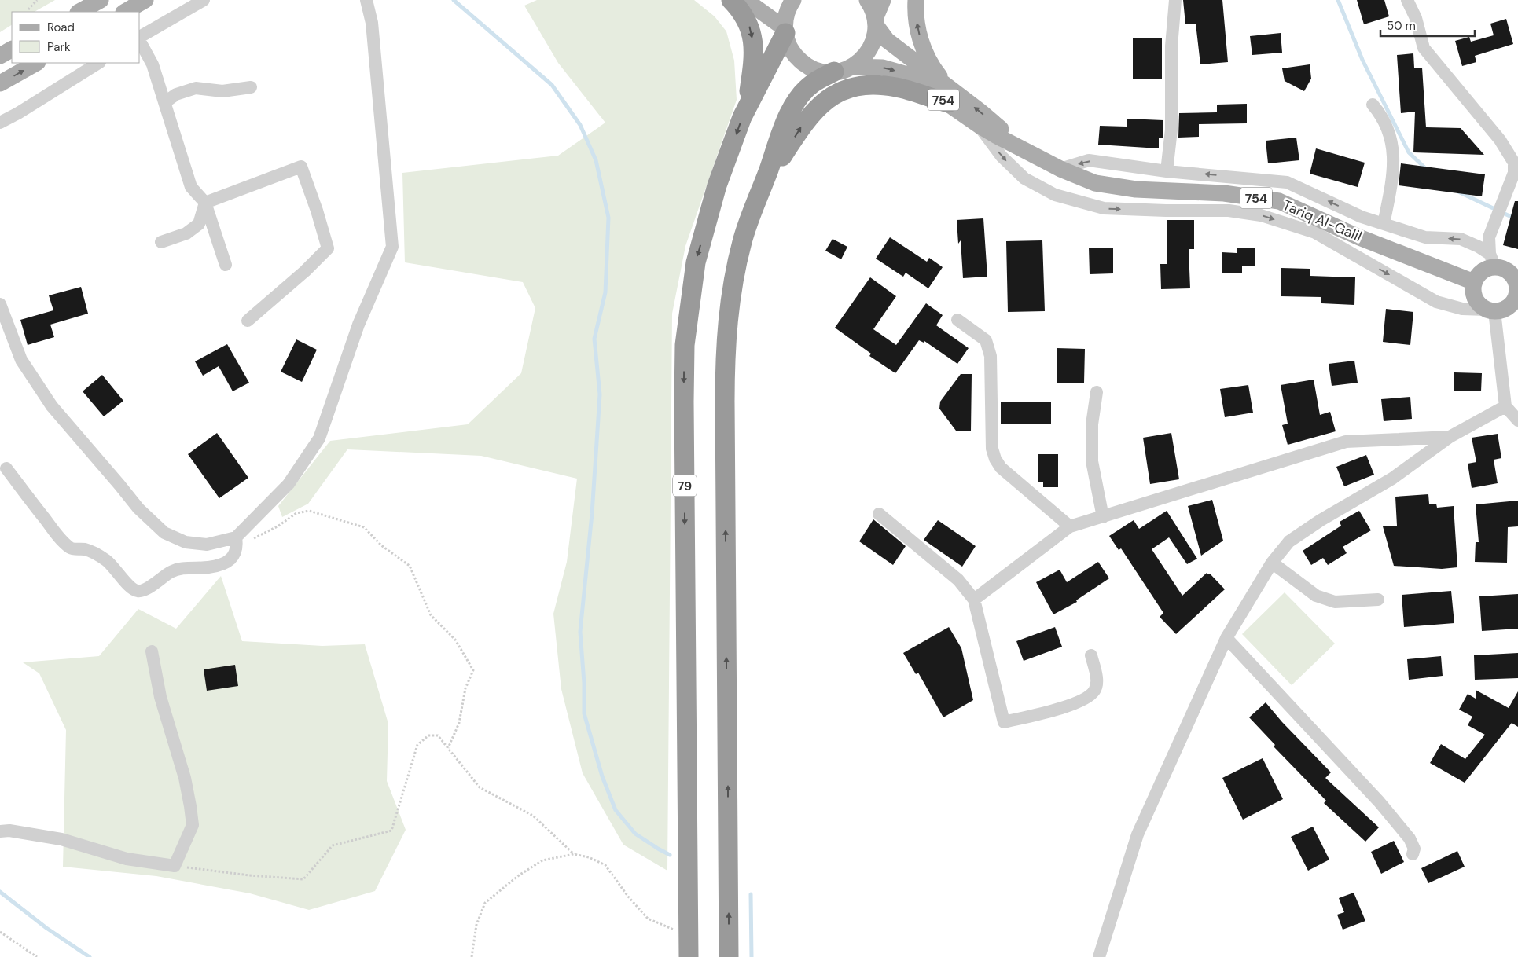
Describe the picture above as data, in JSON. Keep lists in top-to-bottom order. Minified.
{"streets":{"highway":["79"],"main road":["754","Tariq Al-Galil"]},"crossings":[["754","Tariq Al-Galil"],["754","79"]],"legend":["Road","Park"],"scale_bar":"50 m"}
